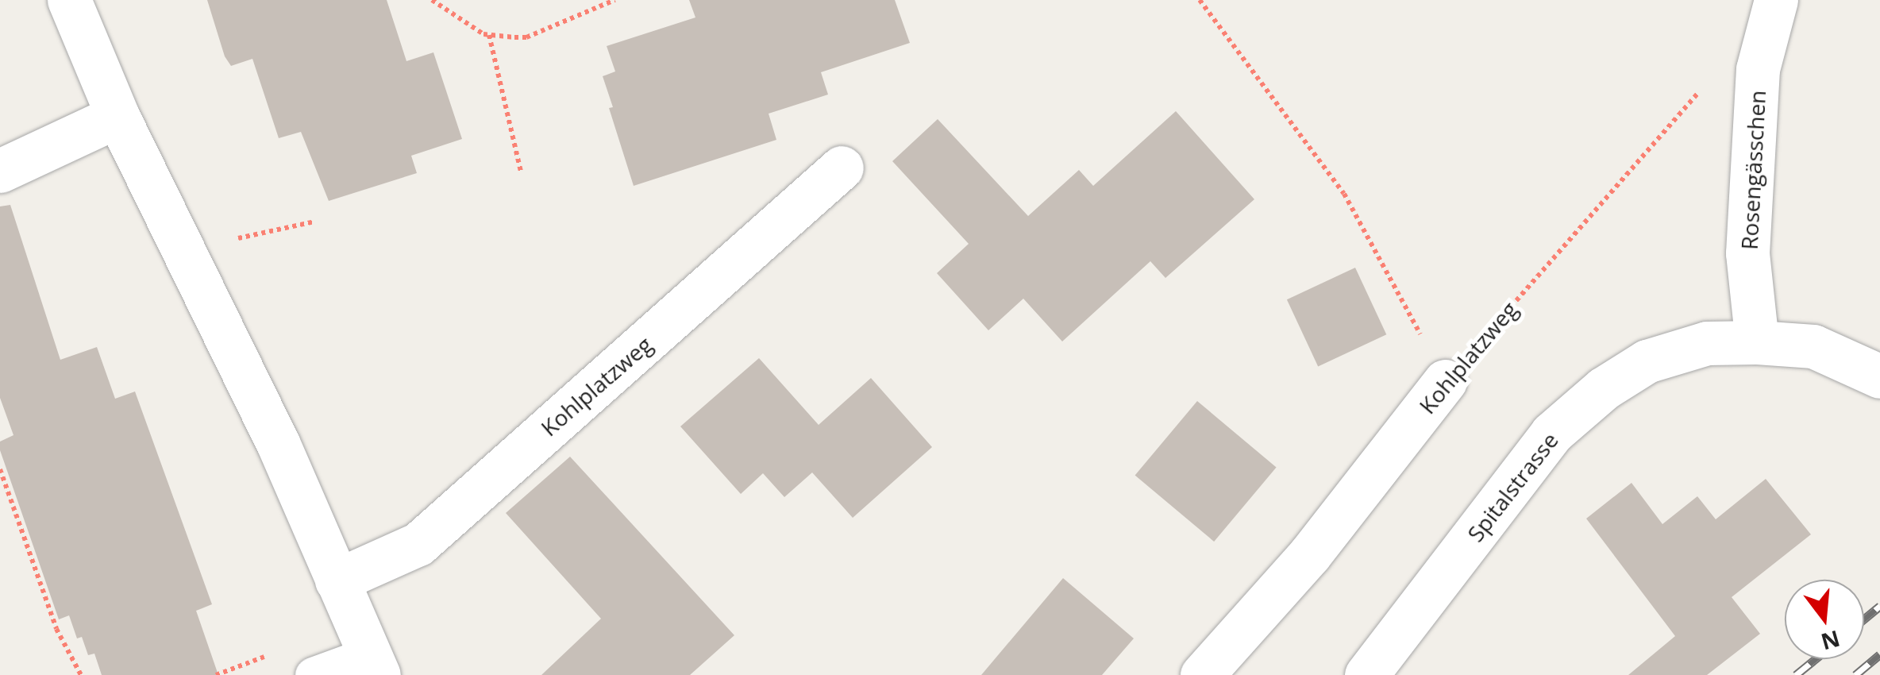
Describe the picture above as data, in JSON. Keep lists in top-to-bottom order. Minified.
{"streets":{"street":["Rosengässchen","Kohlplatzweg","Spitalstrasse"]},"crossings":[["Rosengässchen","Kohlplatzweg"],["Rosengässchen","Spitalstrasse"]],"north":"bottom"}
